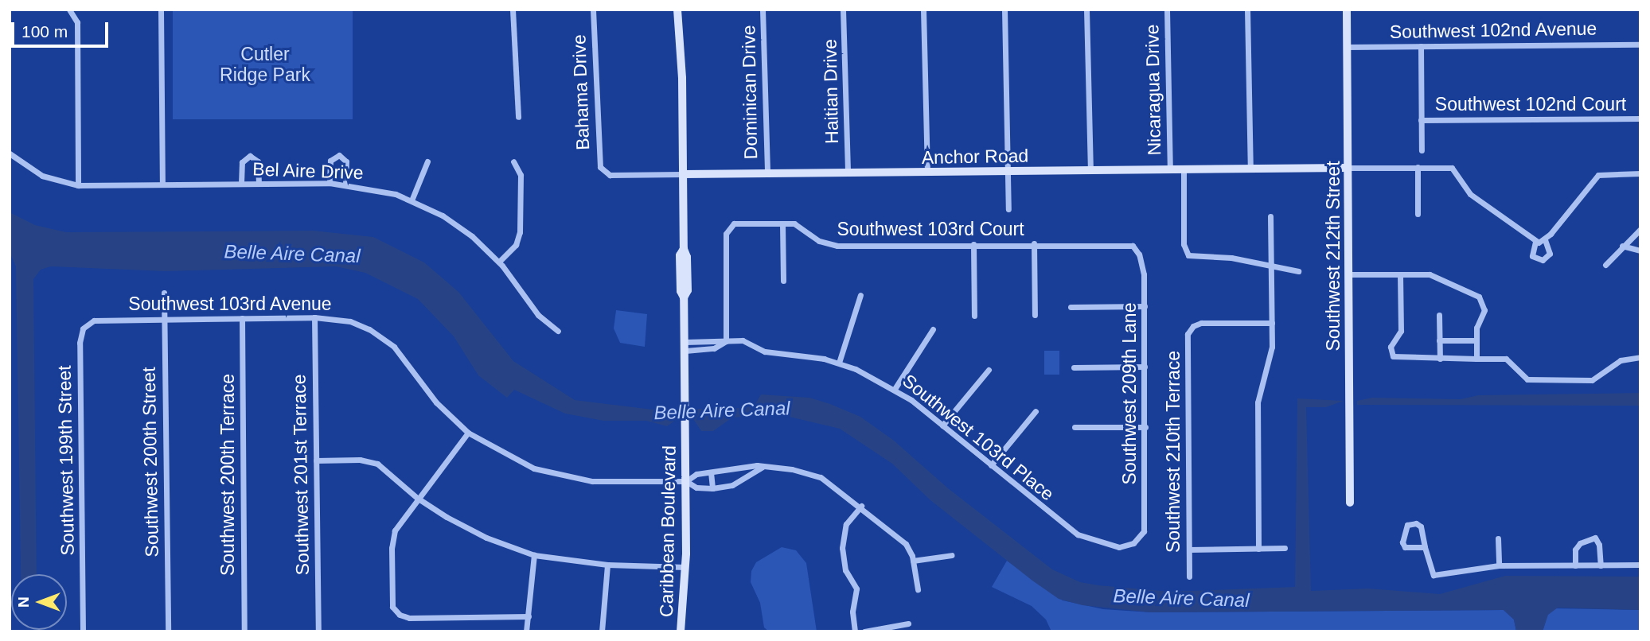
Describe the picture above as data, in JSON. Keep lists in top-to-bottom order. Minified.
{"streets":{"street":["Southwest 102nd Avenue","Nicaragua Drive","Haitian Drive","Bahama Drive","Dominican Drive","Southwest 102nd Court","Anchor Road","Bel Aire Drive","Southwest 103rd Court","Southwest 212th Street","Southwest 103rd Avenue","Southwest 209th Lane","Southwest 103rd Place","Southwest 210th Terrace","Southwest 199th Street","Southwest 200th Street","Southwest 200th Terrace","Southwest 201st Terrace","Caribbean Boulevard"]},"crossings":[["Southwest 102nd Avenue","Southwest 212th Street"],["Nicaragua Drive","Anchor Road"],["Haitian Drive","Anchor Road"],["Bahama Drive","Anchor Road"],["Dominican Drive","Anchor Road"],["Anchor Road","Southwest 212th Street"],["Anchor Road","Caribbean Boulevard"],["Southwest 103rd Court","Southwest 209th Lane"],["Southwest 103rd Court","Southwest 103rd Place"],["Southwest 103rd Avenue","Southwest 199th Street"],["Southwest 103rd Avenue","Southwest 200th Street"],["Southwest 103rd Avenue","Southwest 200th Terrace"],["Southwest 103rd Avenue","Southwest 201st Terrace"],["Southwest 103rd Avenue","Caribbean Boulevard"],["Southwest 209th Lane","Southwest 103rd Place"],["Southwest 103rd Place","Caribbean Boulevard"]],"water":["Belle Aire Canal"],"parks":["Cutler Ridge Park"],"scale_bar":"100 m","north":"left"}
